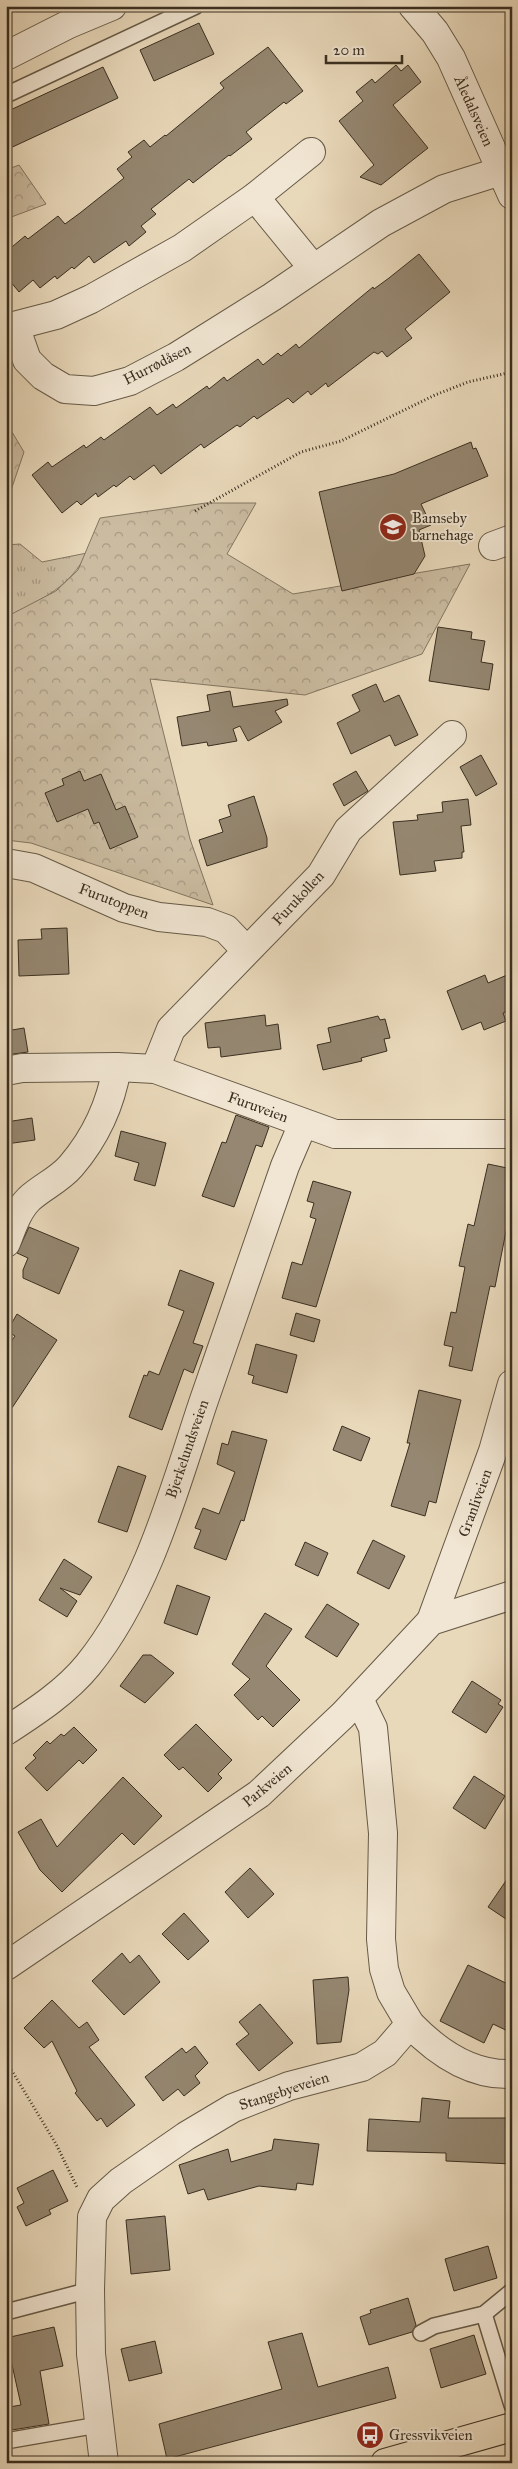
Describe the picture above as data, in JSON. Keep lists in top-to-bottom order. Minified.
{"streets":{"street":["Åledalsveien","Hurrødåsen","Furukollen","Furutoppen","Furuveien","Bjerkelundsveien","Granliveien","Parkveien","Stangebyeveien"]},"crossings":[["Åledalsveien","Hurrødåsen"],["Furukollen","Furutoppen"],["Furukollen","Furuveien"],["Furuveien","Bjerkelundsveien"],["Granliveien","Parkveien"]],"places":{"school or university":["Bamseby barnehage"],"bus stop":["Gressvikveien"]},"scale_bar":"20 m"}
